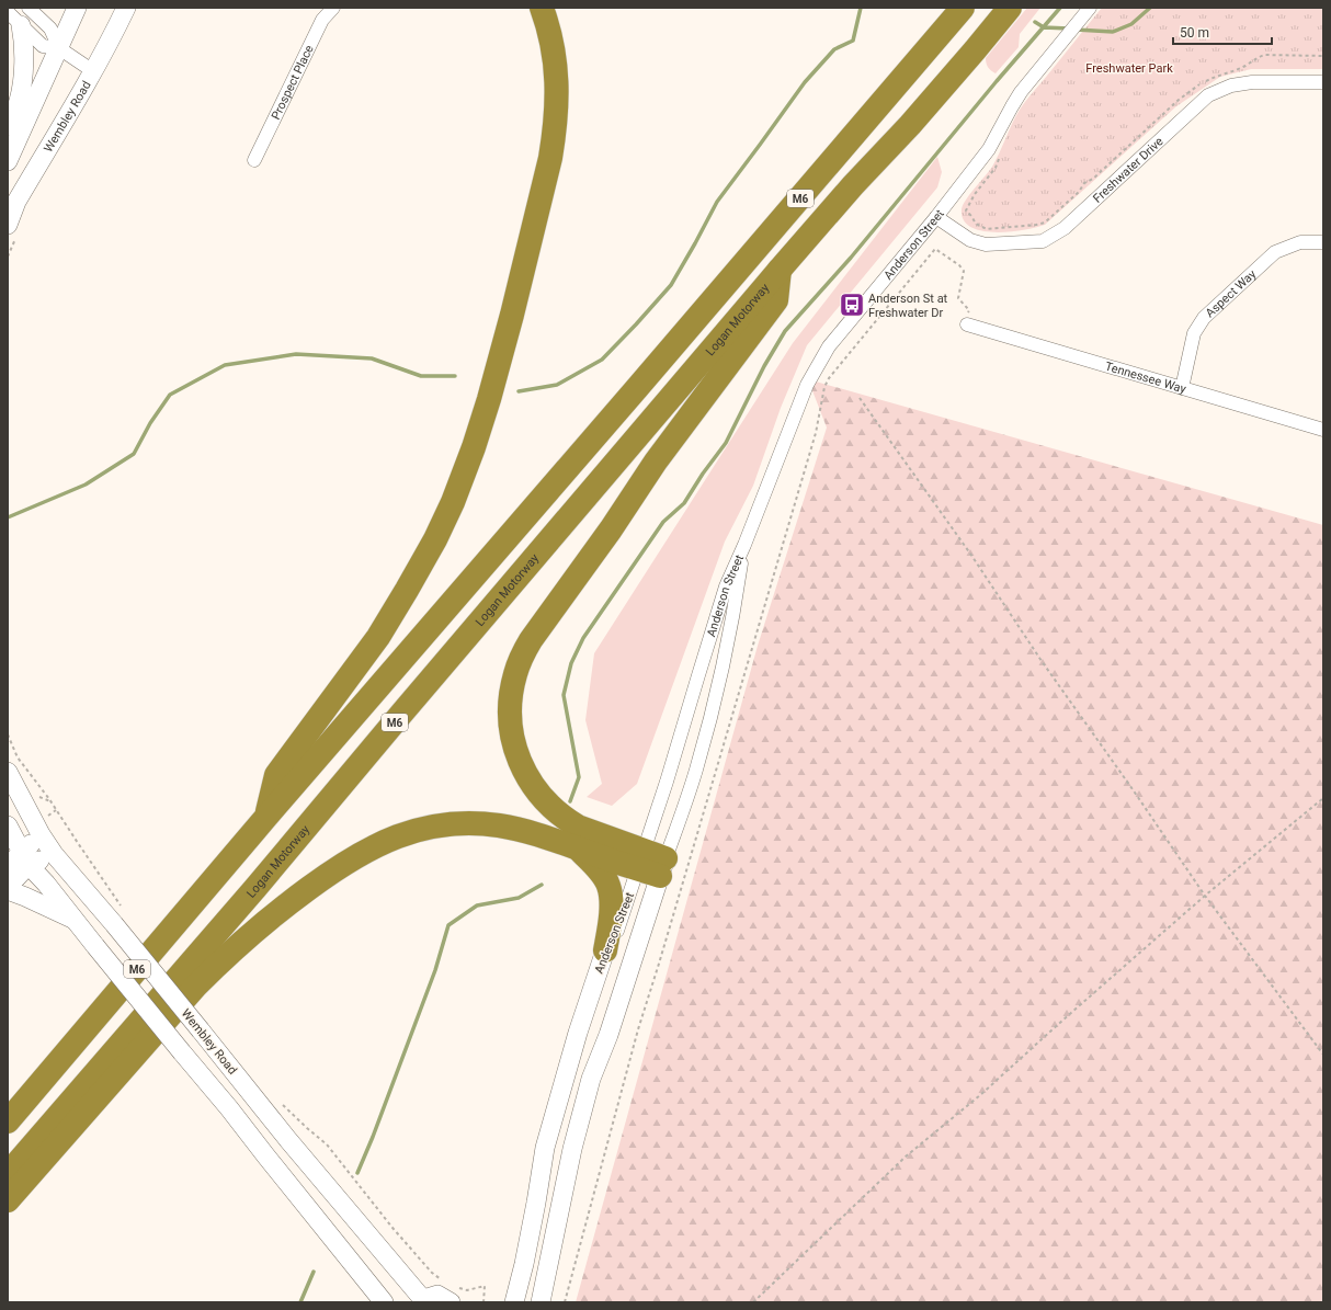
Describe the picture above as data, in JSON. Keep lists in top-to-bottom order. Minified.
{"streets":{"highway":["M6","Logan Motorway"],"main road":["Wembley Road","Anderson Street"],"street":["Prospect Place","Freshwater Drive","Aspect Way","Tennessee Way"]},"crossings":[["Freshwater Drive","Anderson Street"],["Aspect Way","Tennessee Way"]],"parks":["Freshwater Park"],"places":{"bus stop":["Anderson St at Freshwater Dr"]},"scale_bar":"50 m"}
